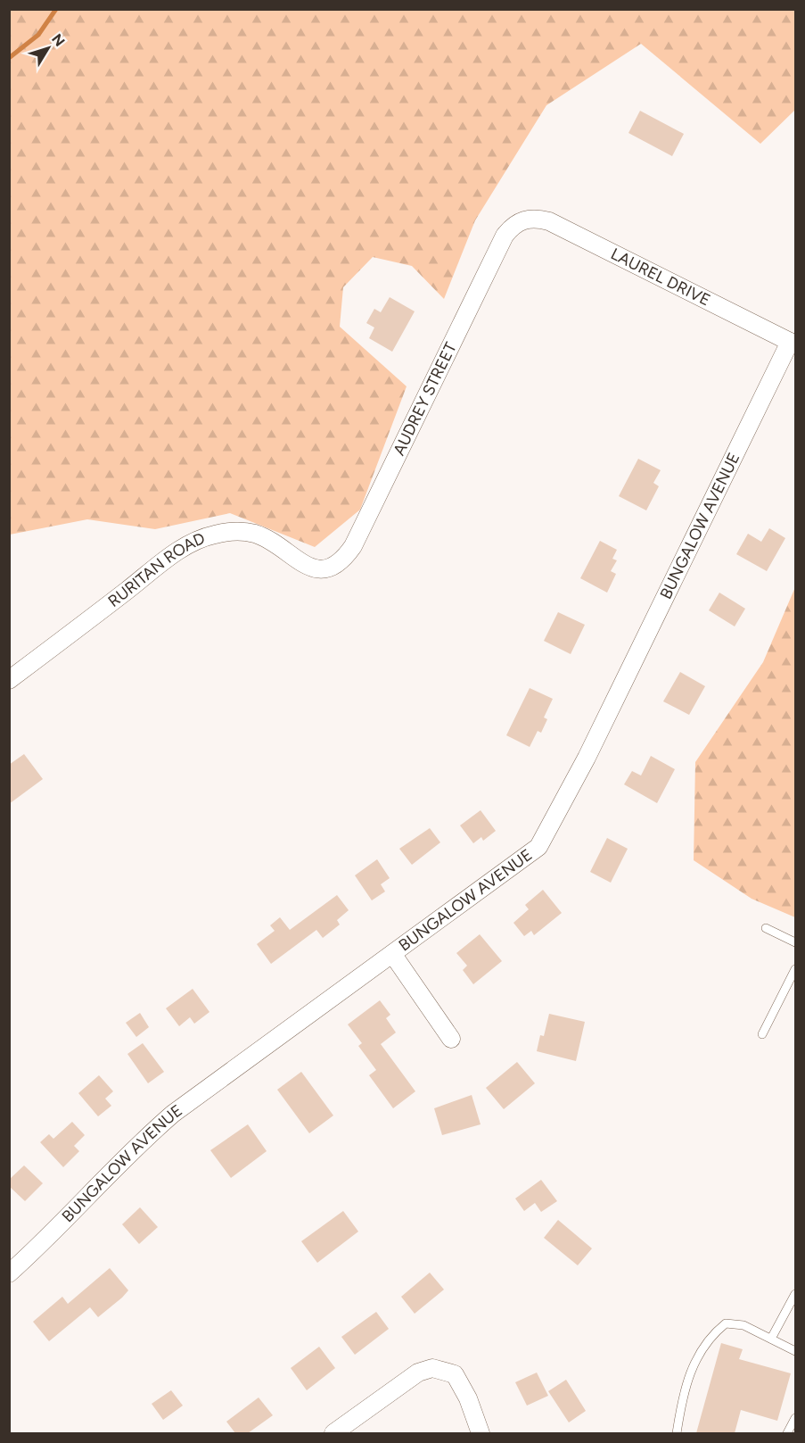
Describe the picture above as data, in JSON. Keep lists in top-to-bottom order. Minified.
{"streets":{"street":["LAUREL DRIVE","AUDREY STREET","BUNGALOW AVENUE","RURITAN ROAD"]},"crossings":[["LAUREL DRIVE","AUDREY STREET"],["LAUREL DRIVE","BUNGALOW AVENUE"],["AUDREY STREET","RURITAN ROAD"]],"north":"top right"}
